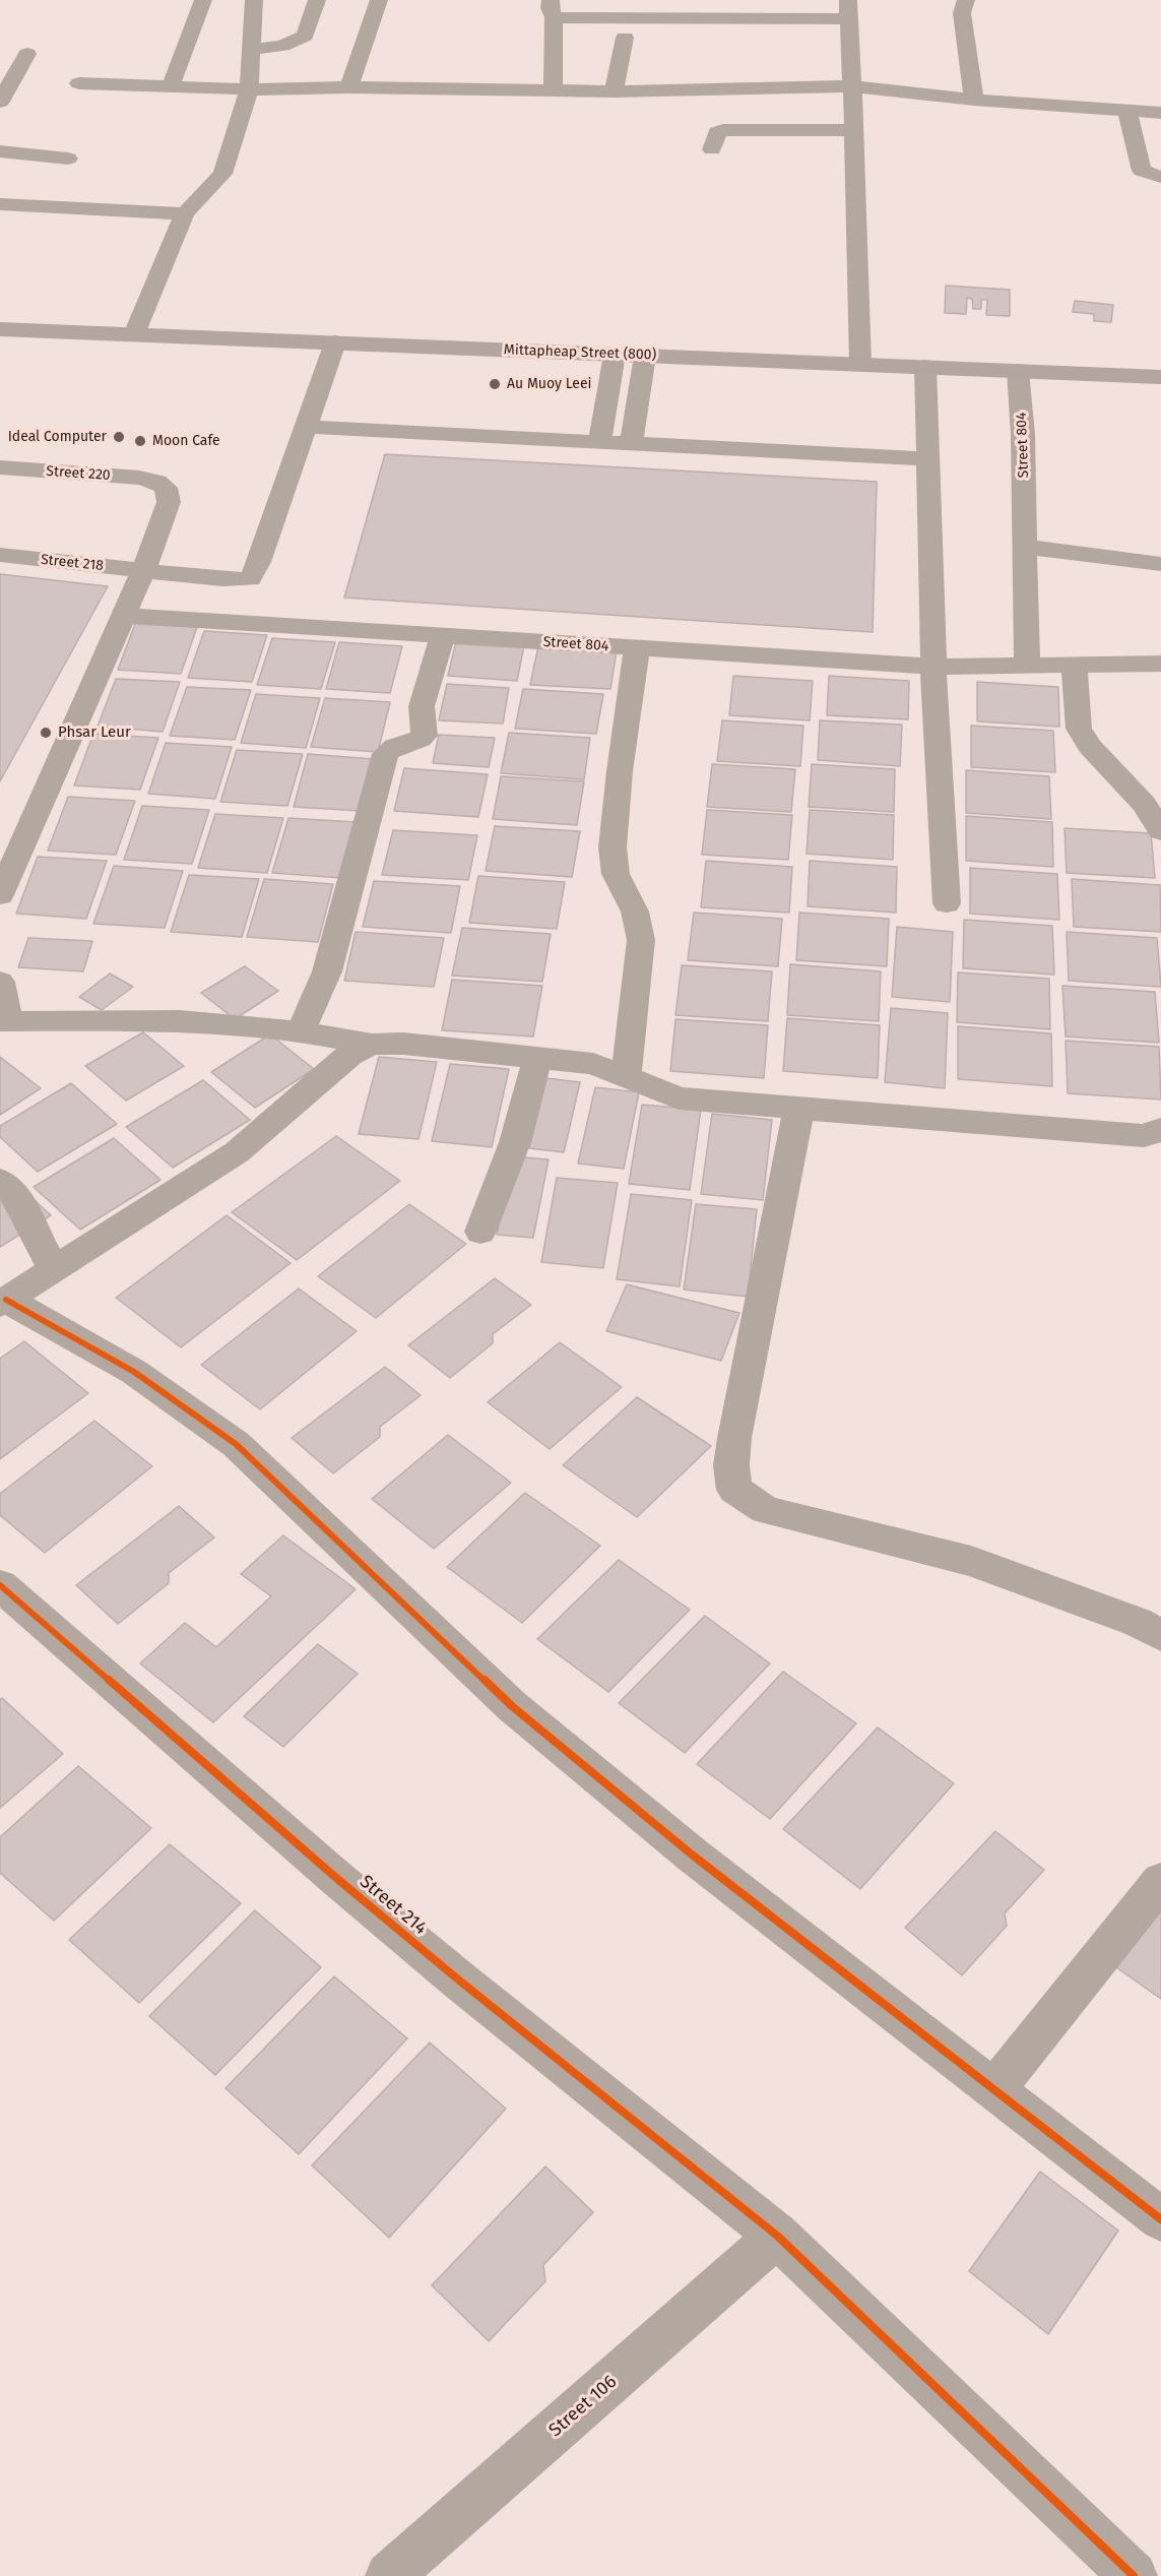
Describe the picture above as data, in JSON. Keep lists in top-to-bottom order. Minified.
{"streets":{"main road":["Mittapheap Street (800)"],"street":["Street 804","Street 220","Street 218","Street 214","Street 106"]},"crossings":[["Mittapheap Street (800)","Street 804"],["Street 220","Street 218"],["Street 214","Street 106"]],"places":["Au Muoy Leei","Ideal Computer","Moon Cafe","Phsar Leur"]}
